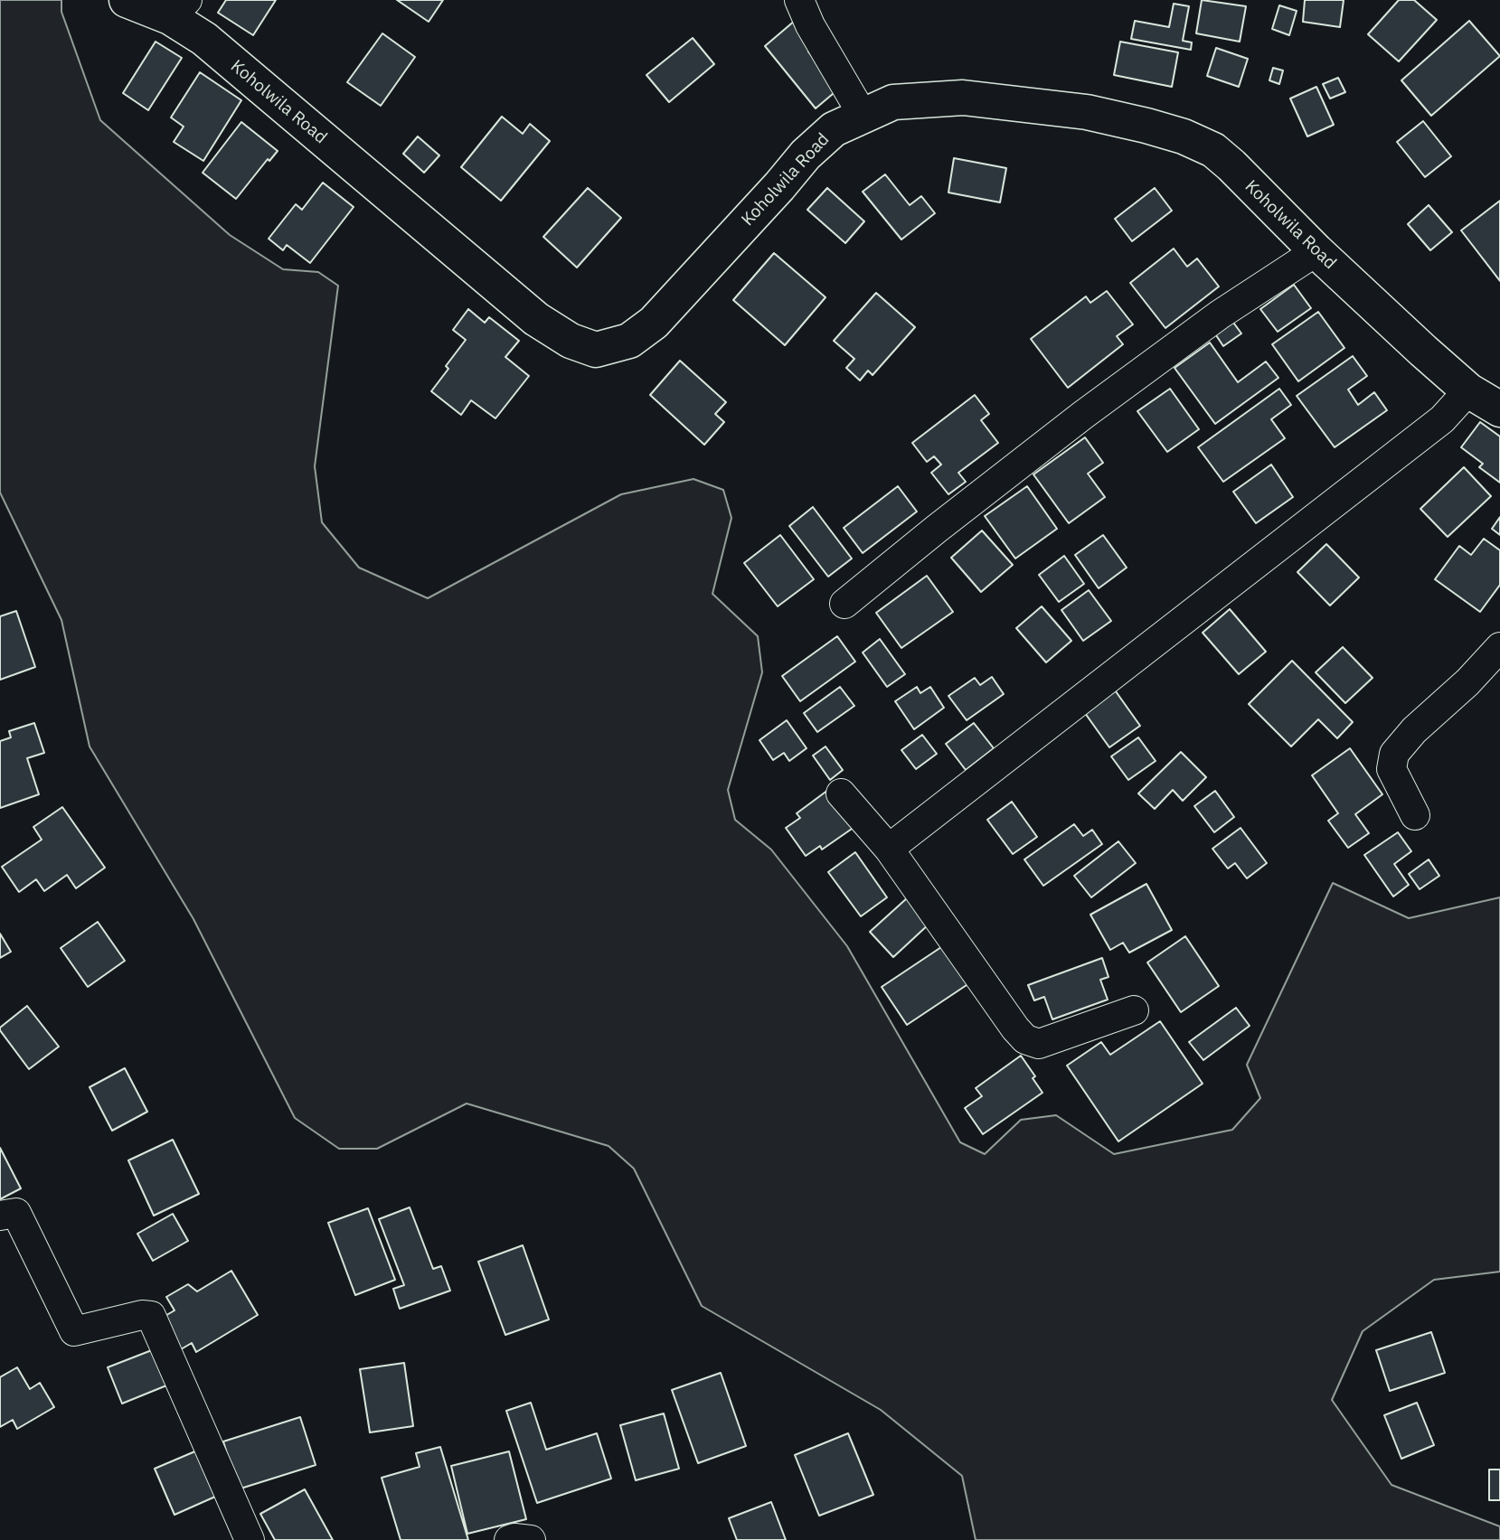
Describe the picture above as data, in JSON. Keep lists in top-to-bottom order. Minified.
{"streets":{"street":["Koholwila Road"]}}
